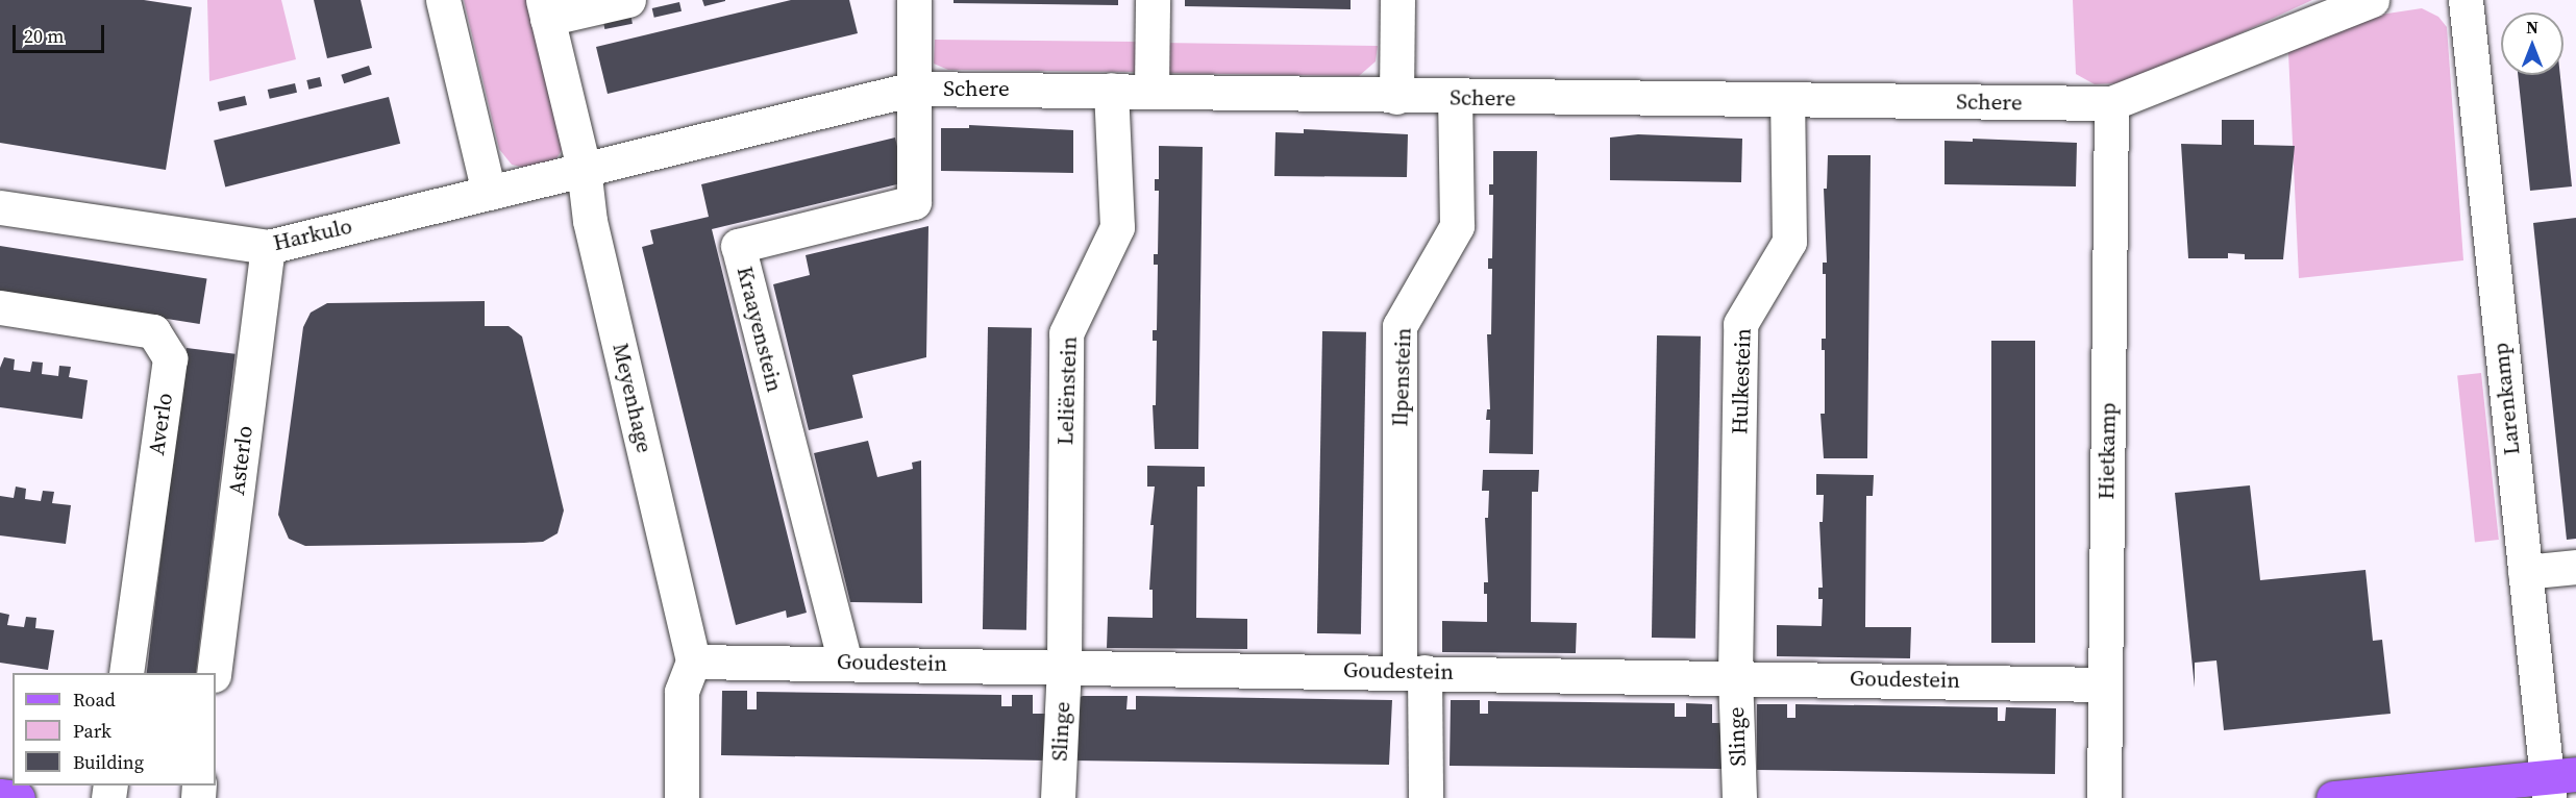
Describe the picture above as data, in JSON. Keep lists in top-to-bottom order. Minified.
{"streets":{"street":["Schere","Harkulo","Kraayenstein","Ilpenstein","Hulkestein","Leliënstein","Meyenhage","Larenkamp","Averlo","Hietkamp","Asterlo","Goudestein","Slinge"]},"crossings":[["Schere","Harkulo"],["Schere","Kraayenstein"],["Schere","Ilpenstein"],["Schere","Hulkestein"],["Schere","Leliënstein"],["Schere","Meyenhage"],["Schere","Hietkamp"],["Harkulo","Meyenhage"],["Harkulo","Asterlo"],["Kraayenstein","Goudestein"],["Ilpenstein","Goudestein"],["Hulkestein","Goudestein"],["Hulkestein","Slinge"],["Leliënstein","Goudestein"],["Leliënstein","Slinge"],["Meyenhage","Goudestein"],["Hietkamp","Goudestein"],["Goudestein","Slinge"]],"legend":["Road","Park","Building"],"scale_bar":"20 m","north":"top"}
